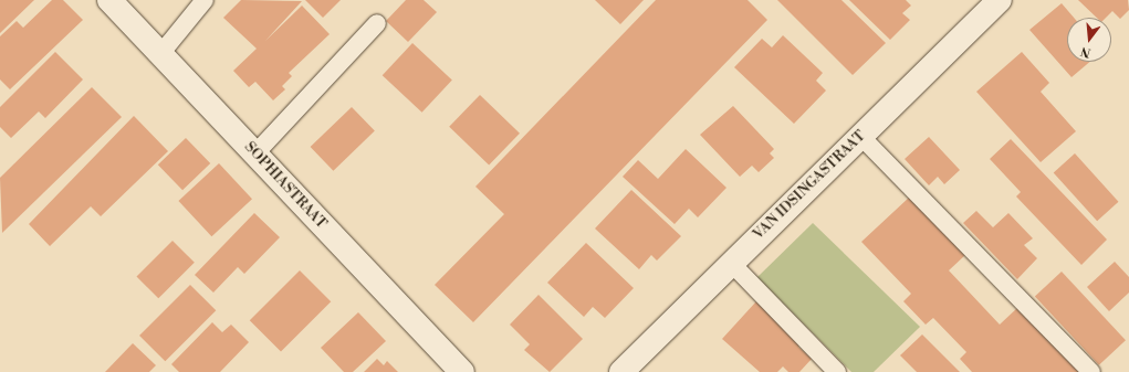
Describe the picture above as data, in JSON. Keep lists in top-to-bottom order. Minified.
{"streets":{"main road":["SOPHIASTRAAT","VAN IDSINGASTRAAT"]},"north":"bottom"}
